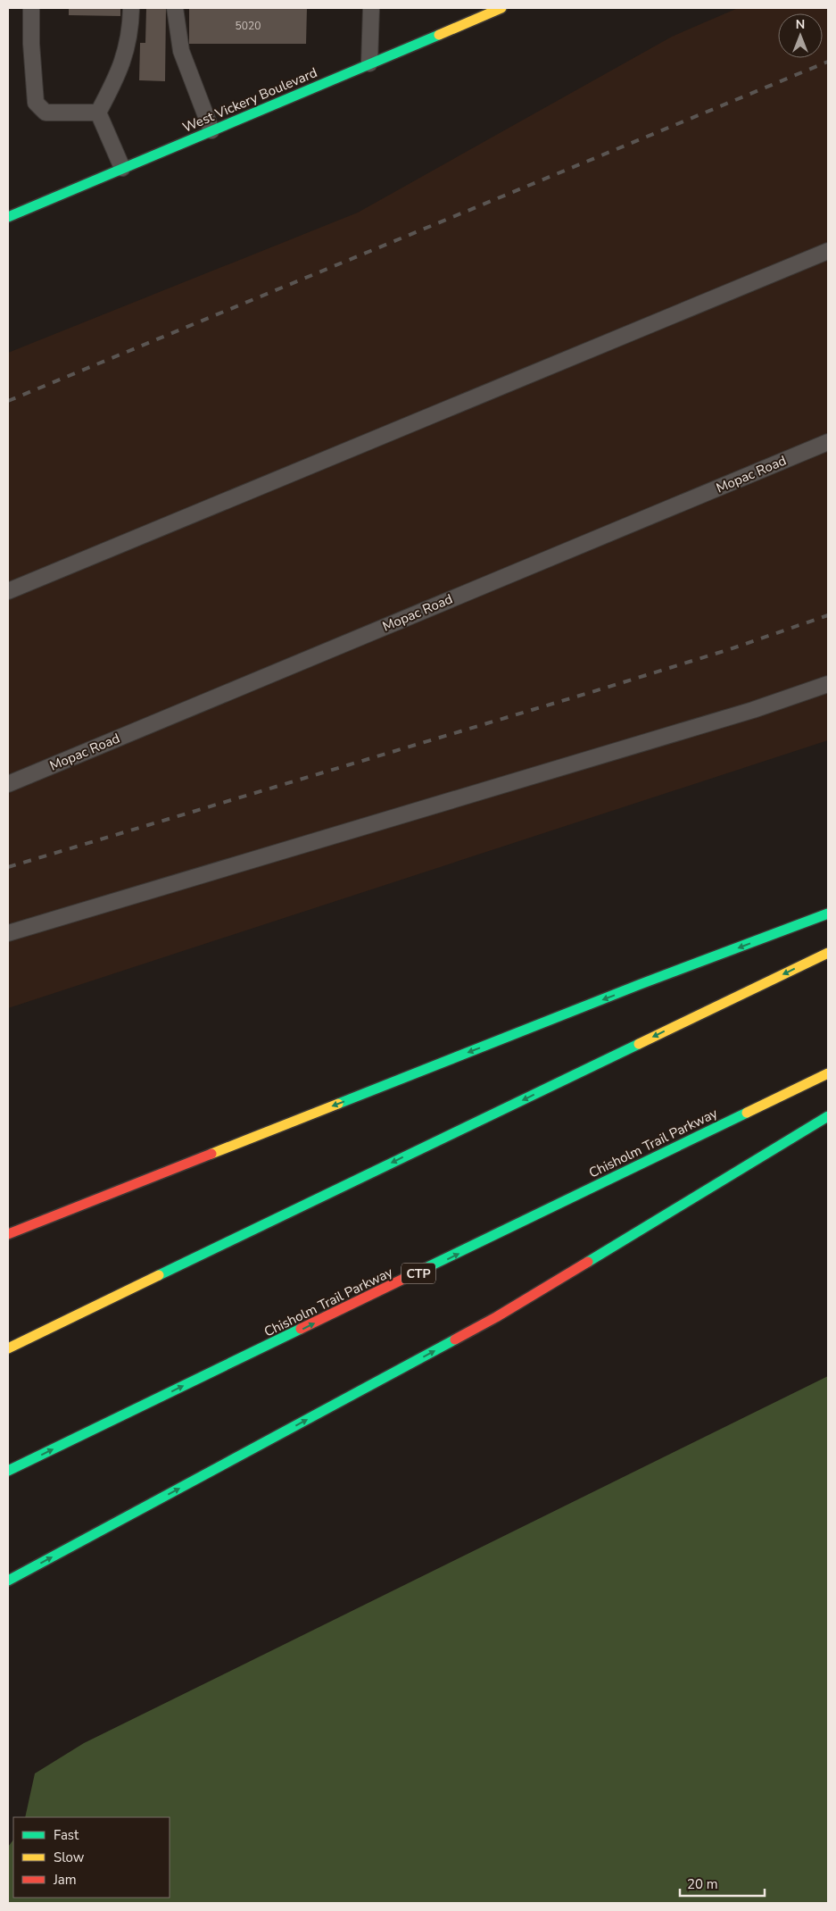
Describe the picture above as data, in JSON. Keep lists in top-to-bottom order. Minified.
{"streets":{"main road":["West Vickery Boulevard","Chisholm Trail Parkway","CTP"],"lane":["Mopac Road"]},"house_numbers":["5020"],"legend":["Fast","Slow","Jam"],"scale_bar":"20 m","north":"top"}
